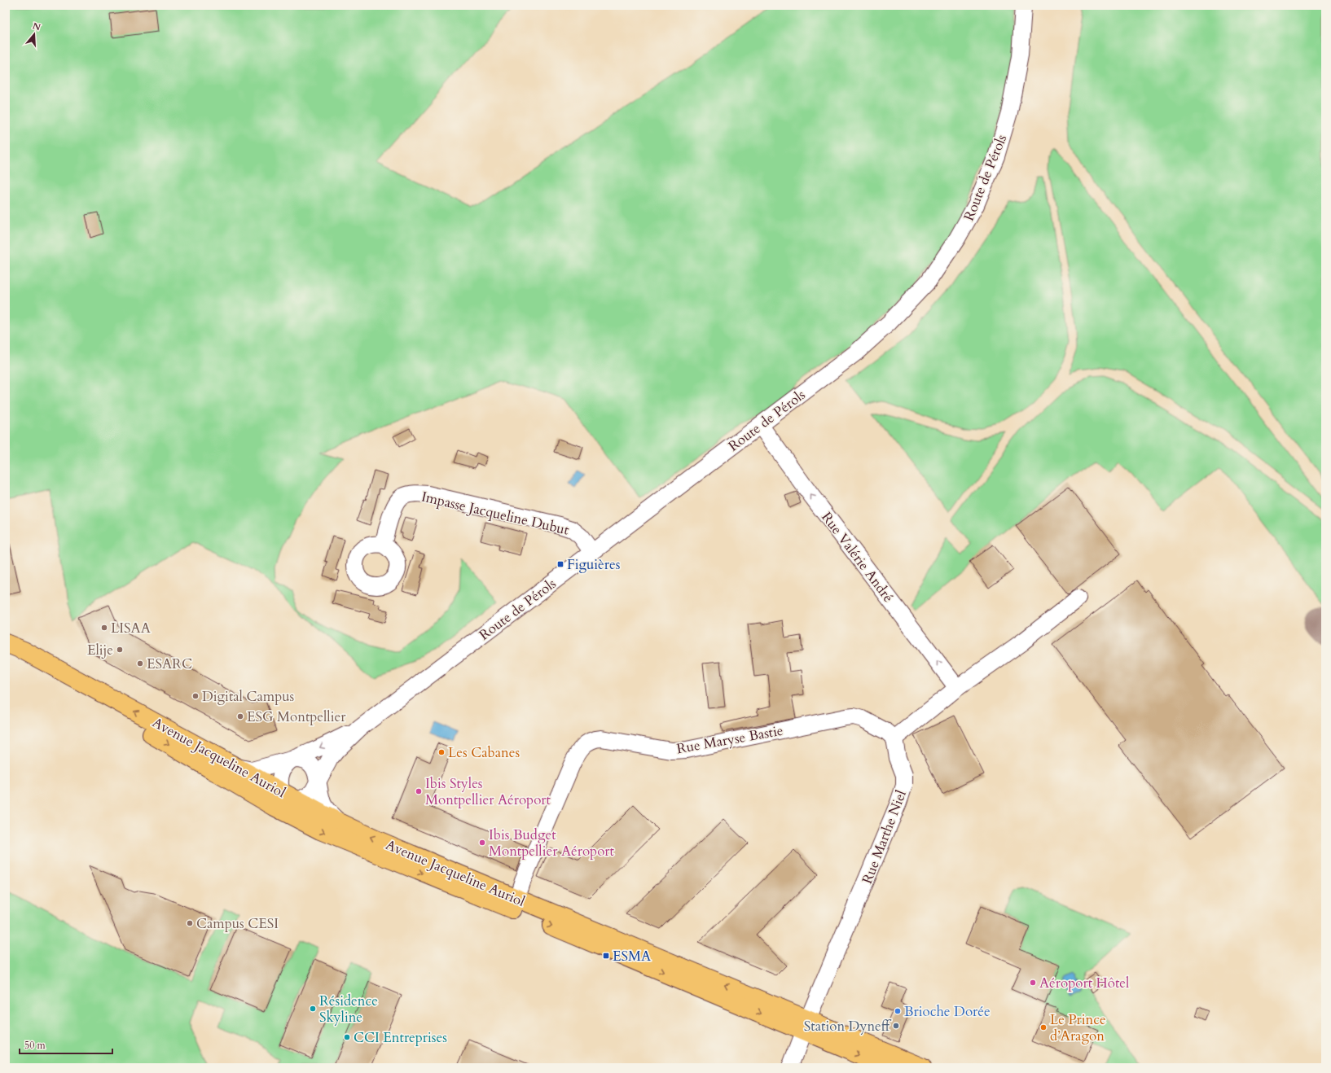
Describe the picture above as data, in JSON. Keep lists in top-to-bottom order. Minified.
{"streets":{"main road":["Avenue Jacqueline Auriol"],"street":["Route de Pérols","Impasse Jacqueline Dubut","Rue Valérie André","Rue Maryse Bastie","Rue Marthe Niel"]},"crossings":[["Route de Pérols","Impasse Jacqueline Dubut"],["Route de Pérols","Rue Valérie André"],["Route de Pérols","Avenue Jacqueline Auriol"],["Rue Maryse Bastie","Avenue Jacqueline Auriol"],["Rue Maryse Bastie","Rue Marthe Niel"],["Avenue Jacqueline Auriol","Rue Marthe Niel"]],"one_way":["Rue Valérie André"],"places":{"transit":["Figuières","ESMA"],"other":["LISAA","Elije","ESARC","Digital Campus","ESG Montpellier","Les Cabanes","Ibis Styles Montpellier Aéroport","Ibis Budget Montpellier Aéroport","Campus CESI","Aéroport Hôtel","Résidence Skyline","Brioche Dorée","Station Dyneff","Le Prince d’Aragon","CCI Entreprises"]},"scale_bar":"50 m","north":"top"}
